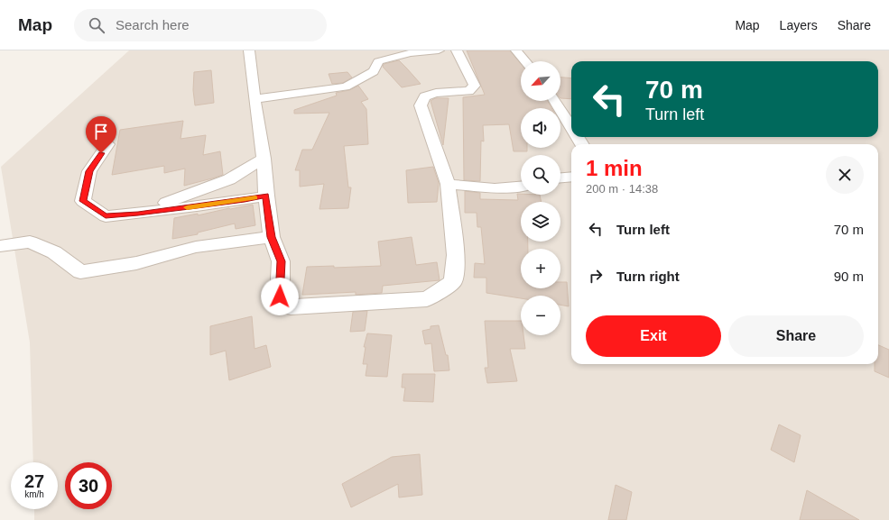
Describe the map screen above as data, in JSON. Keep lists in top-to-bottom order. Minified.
{"north":"bottom left","page":{"header":"Map","search":"Search here","nav":["Map","Layers","Share"],"map_buttons":["+","−"],"turn":["70 m","Turn left"],"heading":["1 min","200 m · 14:38"],"list":[{"name":"Turn left","value":"70 m"},{"name":"Turn right","value":"90 m"}],"buttons":["Exit","Share"],"speed":"27 km/h","limit":"30"}}
